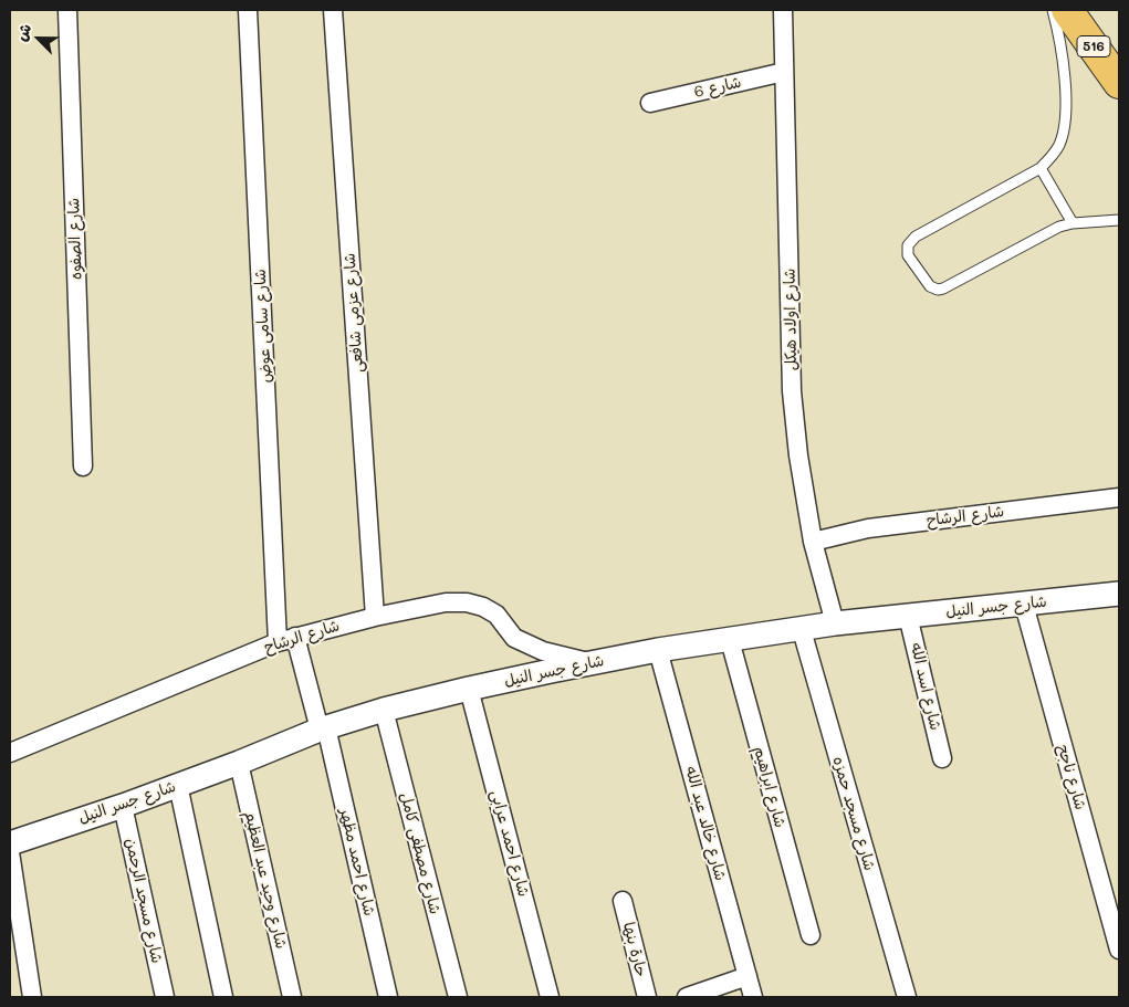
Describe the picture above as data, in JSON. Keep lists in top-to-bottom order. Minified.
{"streets":{"highway":["516"],"street":["شارع 6","شارع الصفوه","شارع عزمى شافعى","شارع اولاد هيكل","شارع سامى عوض","شارع الرشاح","شارع جسر النيل","شارع اسد الله","شارع ناجح","شارع ابراهيم","شارع مسجد حمزه","شارع خالد عبد الله","شارع احمد عرابى","شارع مصطفى كامل","شارع احمد مظهر","شارع وحيد عبد العظيم","شارع مسجد الرحمن","حارة بنها"]},"crossings":[["شارع 6","شارع اولاد هيكل"],["شارع عزمى شافعى","شارع الرشاح"],["شارع اولاد هيكل","شارع الرشاح"],["شارع اولاد هيكل","شارع جسر النيل"],["شارع سامى عوض","شارع الرشاح"],["شارع الرشاح","شارع جسر النيل"],["شارع الرشاح","شارع احمد مظهر"],["شارع جسر النيل","شارع اسد الله"],["شارع جسر النيل","شارع ناجح"],["شارع جسر النيل","شارع ابراهيم"],["شارع جسر النيل","شارع مسجد حمزه"],["شارع جسر النيل","شارع خالد عبد الله"],["شارع جسر النيل","شارع احمد عرابى"],["شارع جسر النيل","شارع مصطفى كامل"],["شارع جسر النيل","شارع احمد مظهر"],["شارع جسر النيل","شارع وحيد عبد العظيم"],["شارع جسر النيل","شارع مسجد الرحمن"]],"north":"top left"}
